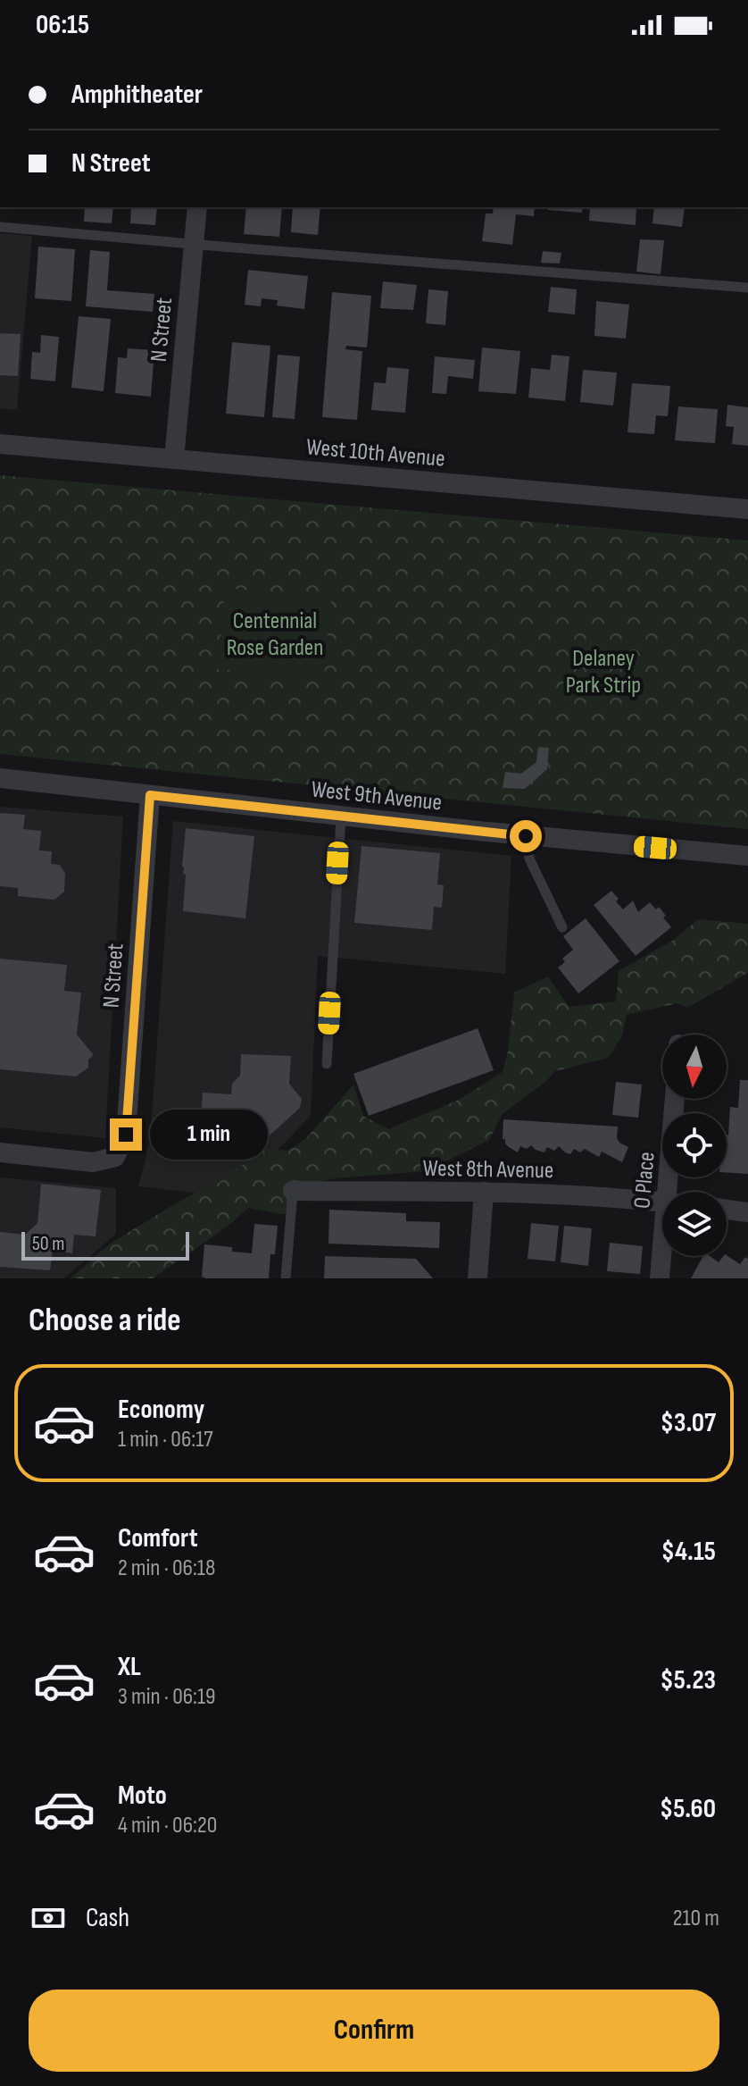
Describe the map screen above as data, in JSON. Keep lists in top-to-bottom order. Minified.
{"streets":{"street":["N Street","West 10th Avenue","West 9th Avenue","West 8th Avenue","O Place"]},"crossings":[["N Street","West 10th Avenue"],["N Street","West 9th Avenue"]],"parks":["Centennial Rose Garden","Delaney Park Strip"],"scale_bar":"50 m","north":"bottom","page":{"status":"06:15","banner":["Amphitheater","N Street"],"bubble":"1 min","scale":"50 m","heading":"Choose a ride","list":[{"name":"Economy","note":"1 min · 06:17","value":"$3.07"},{"name":"Comfort","note":"2 min · 06:18","value":"$4.15"},{"name":"XL","note":"3 min · 06:19","value":"$5.23"},{"name":"Moto","note":"4 min · 06:20","value":"$5.60"}],"pay":["Cash","210 m"],"buttons":"Confirm"}}
